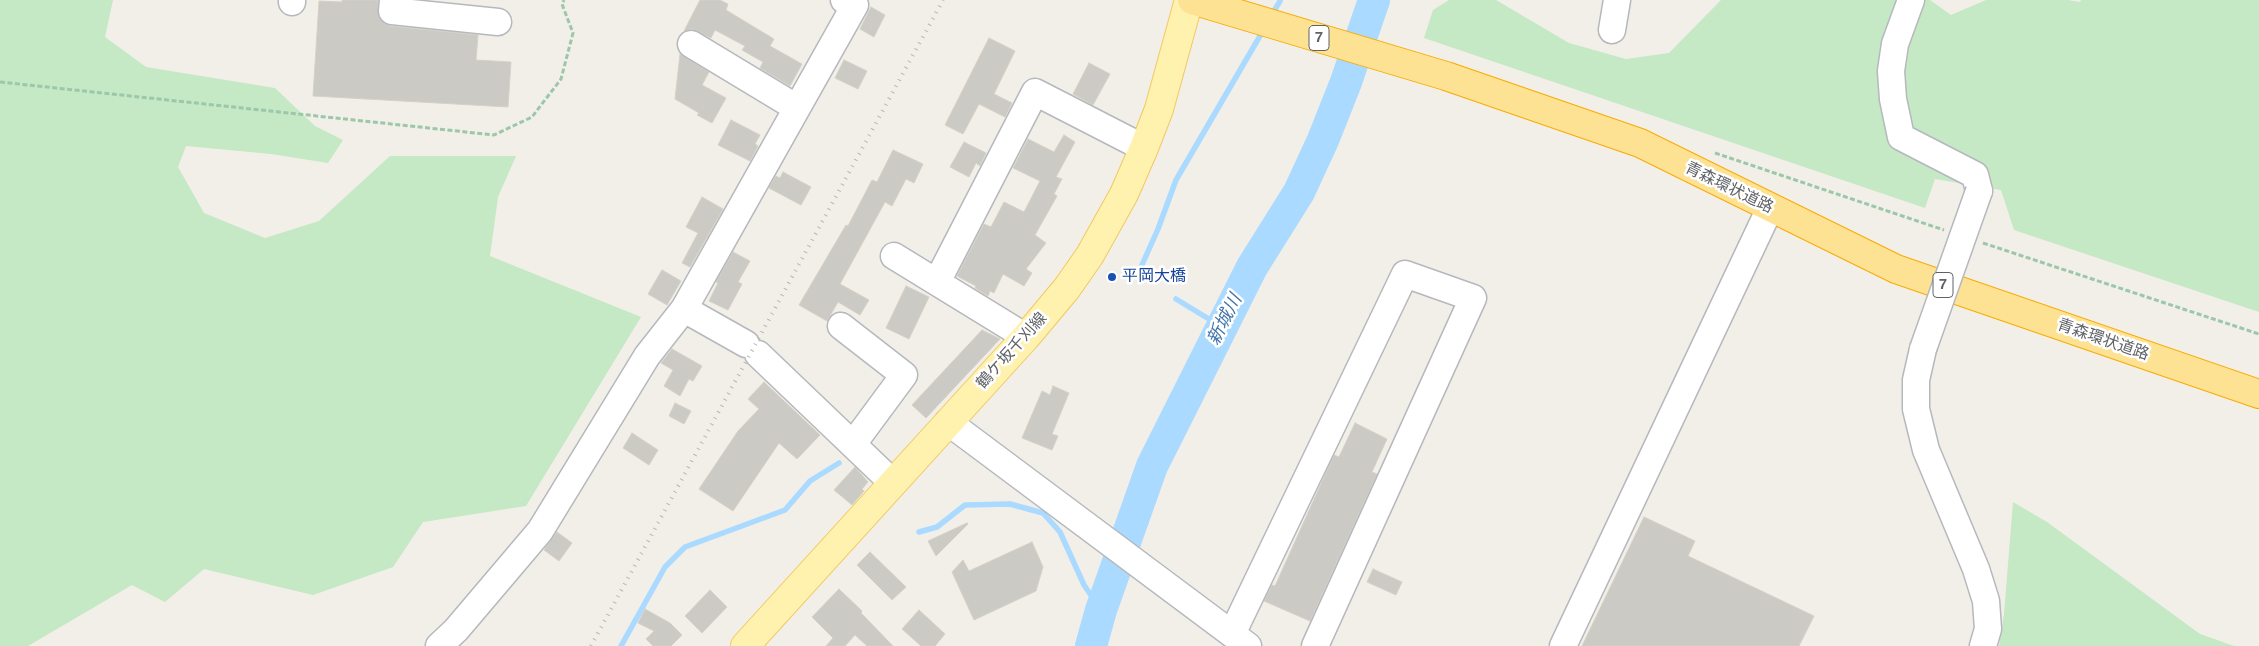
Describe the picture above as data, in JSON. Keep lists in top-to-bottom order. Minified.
{"streets":{"highway":["7","青森環状道路"],"main road":["鶴ケ坂千刈線"]},"crossings":[["青森環状道路","鶴ケ坂千刈線"]],"water":["新城川"],"places":["平岡大橋"]}
